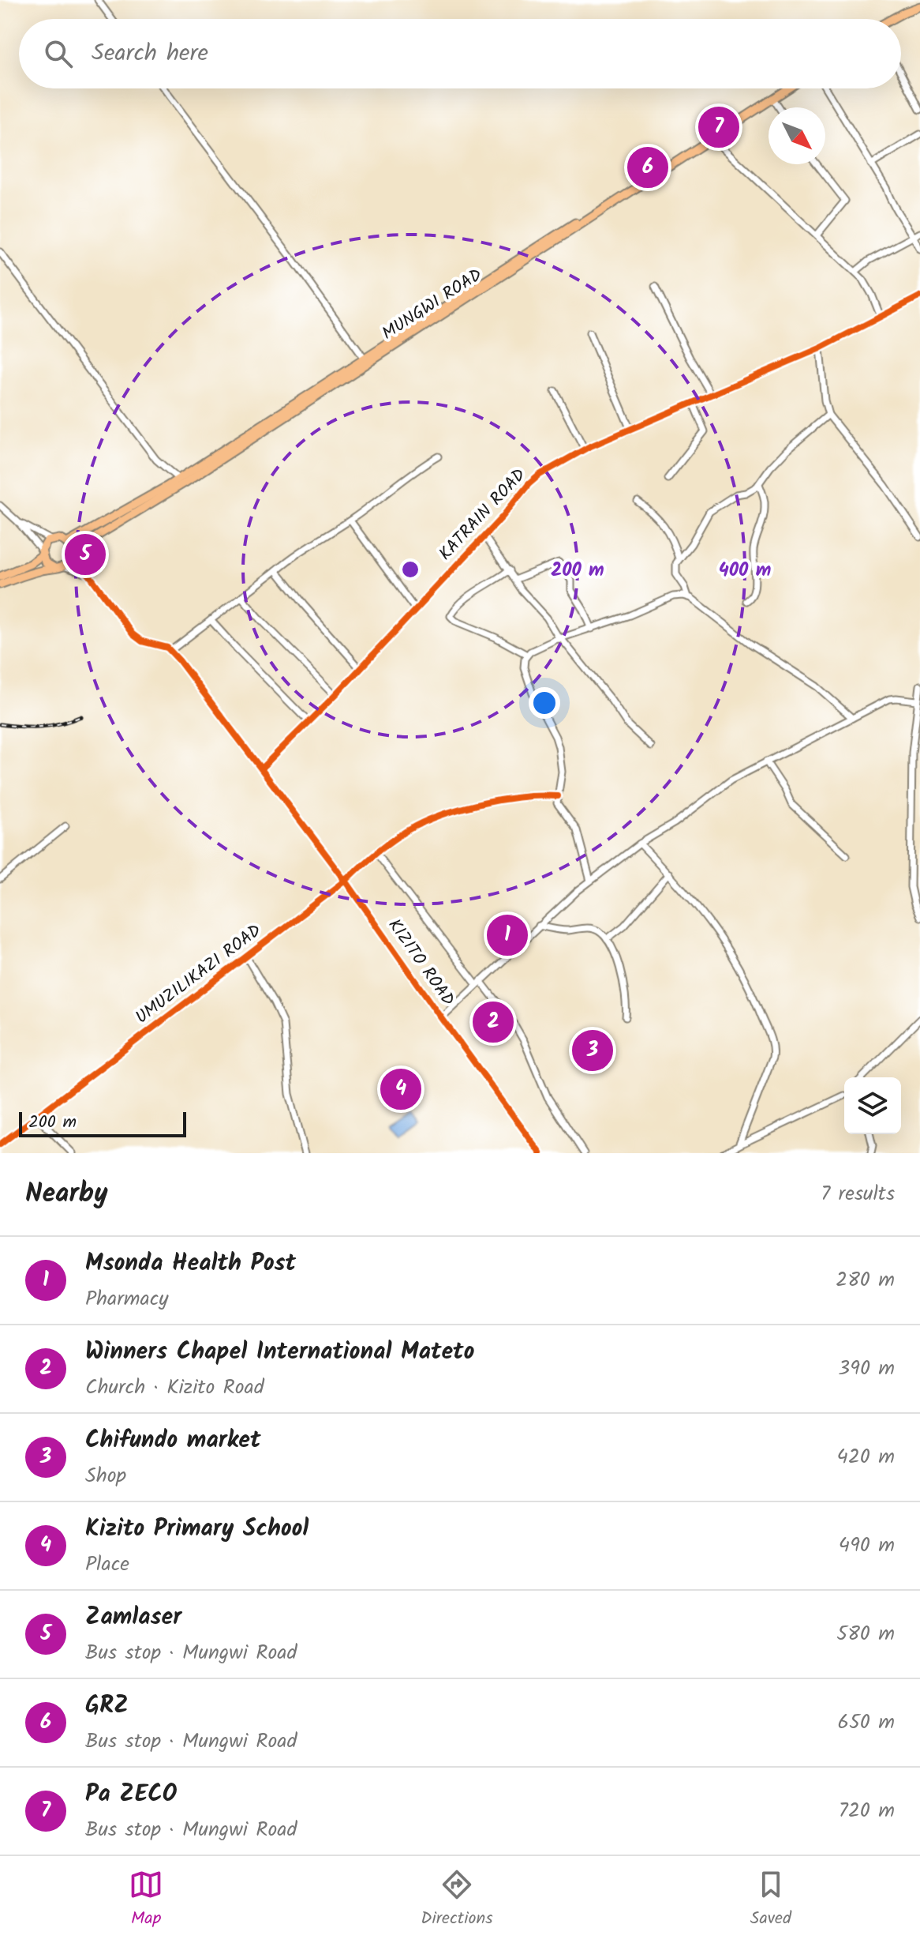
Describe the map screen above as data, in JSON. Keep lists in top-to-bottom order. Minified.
{"streets":{"main road":["MUNGWI ROAD"],"street":["KATRAIN ROAD","KIZITO ROAD","UMUZILIKAZI ROAD"]},"crossings":[["KATRAIN ROAD","KIZITO ROAD"],["KIZITO ROAD","UMUZILIKAZI ROAD"]],"scale_bar":"200 m","north":"bottom right","page":{"search":"Search here","pins":["7","6","5","1","2","3","4"],"scale":"200 m","heading":["Nearby","7 results"],"list":[{"mark":"1","name":"Msonda Health Post","note":"Pharmacy","value":"280 m"},{"mark":"2","name":"Winners Chapel International Mateto","note":"Church · Kizito Road","value":"390 m"},{"mark":"3","name":"Chifundo market","note":"Shop","value":"420 m"},{"mark":"4","name":"Kizito Primary School","note":"Place","value":"490 m"},{"mark":"5","name":"Zamlaser","note":"Bus stop · Mungwi Road","value":"580 m"},{"mark":"6","name":"GRZ","note":"Bus stop · Mungwi Road","value":"650 m"},{"mark":"7","name":"Pa ZECO","note":"Bus stop · Mungwi Road","value":"720 m"}],"nav":["Map","Directions","Saved"]},"rings":["200 m","400 m"]}
